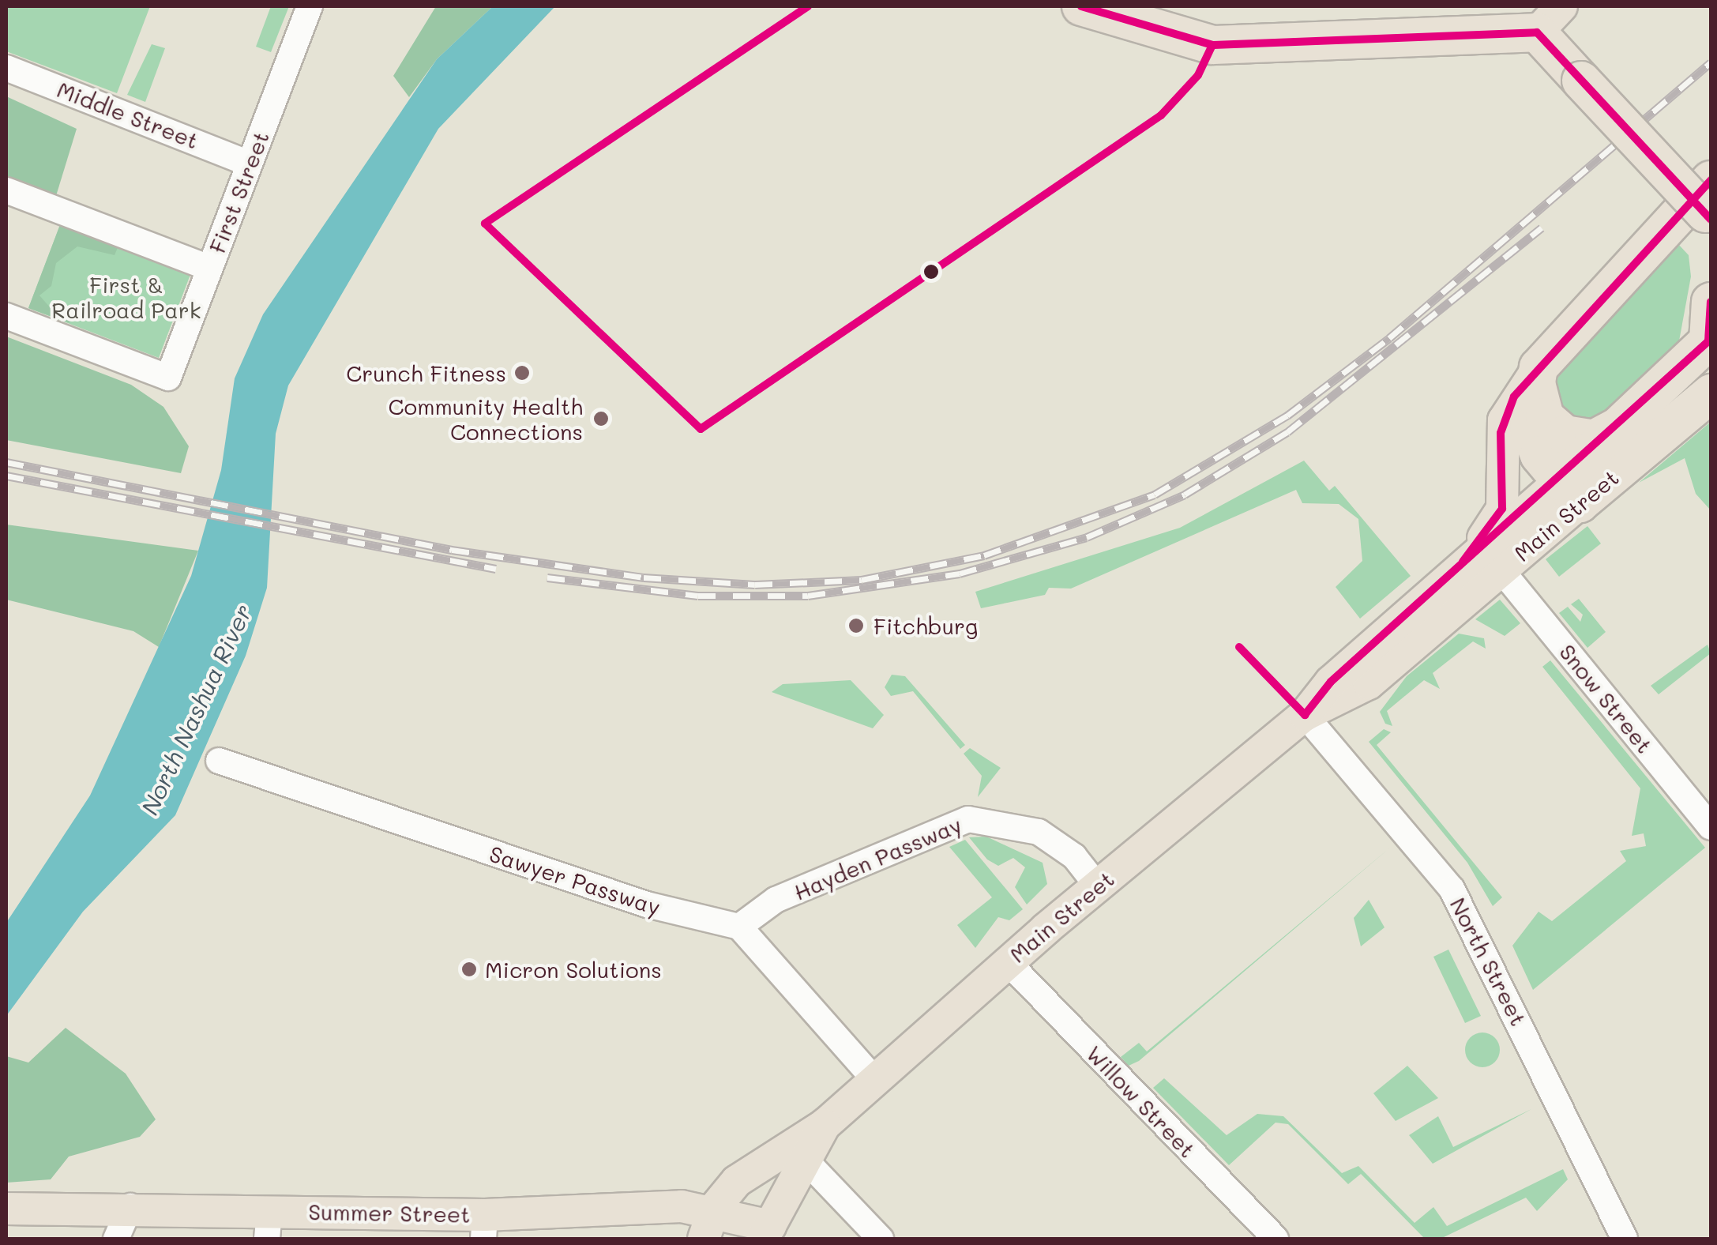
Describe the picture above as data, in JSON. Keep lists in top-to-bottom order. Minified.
{"streets":{"highway":["Main Street"],"main road":["Summer Street"],"street":["Middle Street","First Street","Snow Street","Hayden Passway","Sawyer Passway","North Street","Willow Street"]},"crossings":[["Middle Street","First Street"],["Main Street","Snow Street"],["Main Street","Hayden Passway"],["Main Street","North Street"],["Main Street","Willow Street"],["Main Street","Summer Street"],["Hayden Passway","Sawyer Passway"]],"water":["North Nashua River"],"parks":["First & Railroad Park"],"places":["Crunch Fitness","Community Health Connections","Fitchburg","Micron Solutions"]}
